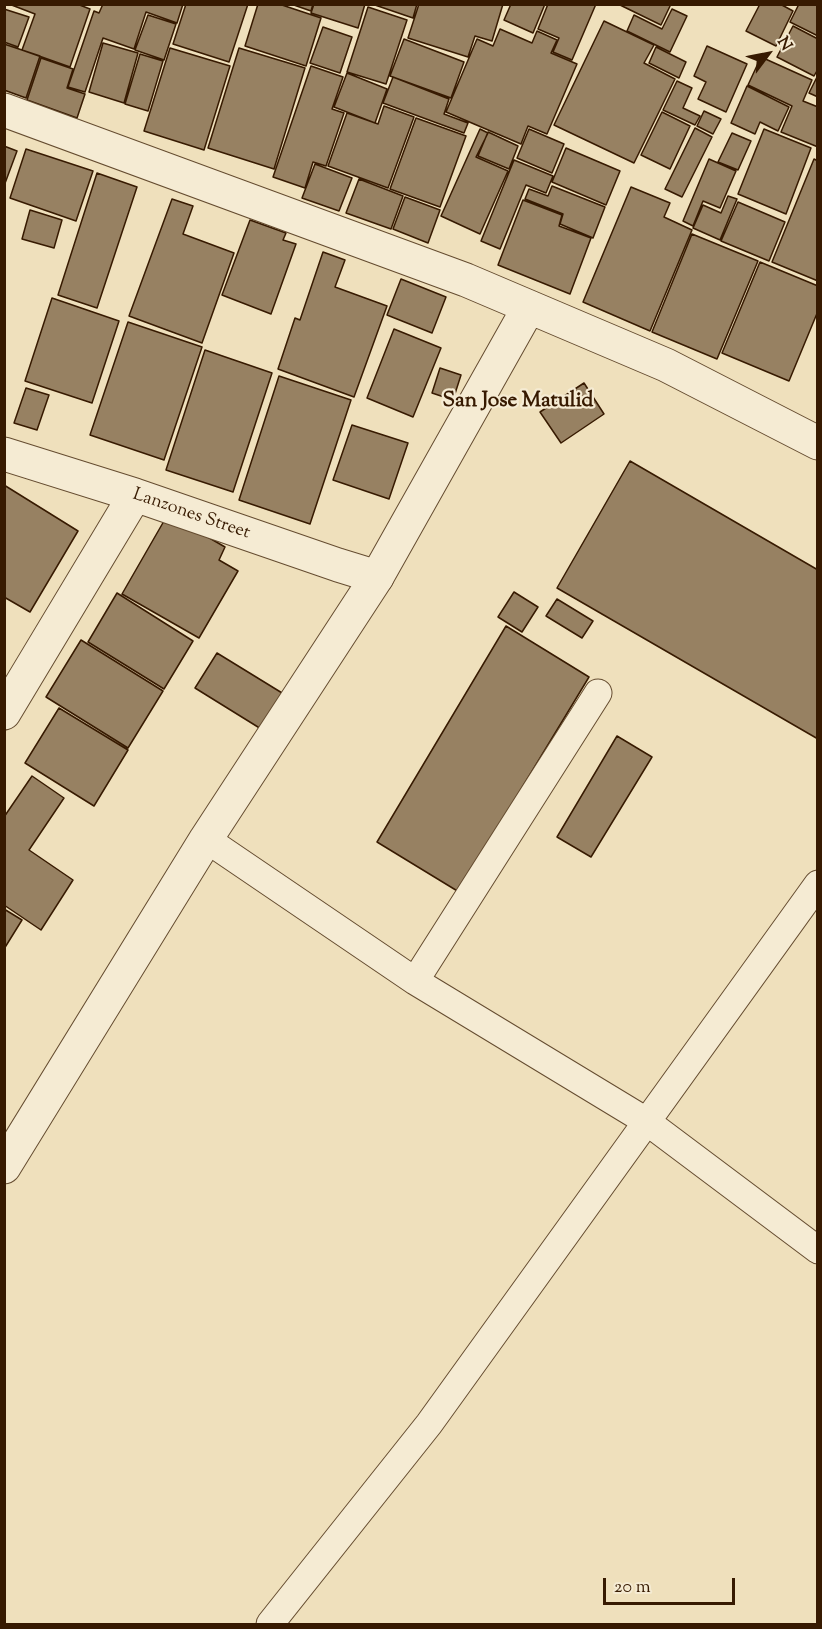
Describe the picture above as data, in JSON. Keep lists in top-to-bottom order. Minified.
{"streets":{"street":["Lanzones Street"]},"districts":["San Jose Matulid"],"scale_bar":"20 m","north":"top right"}
